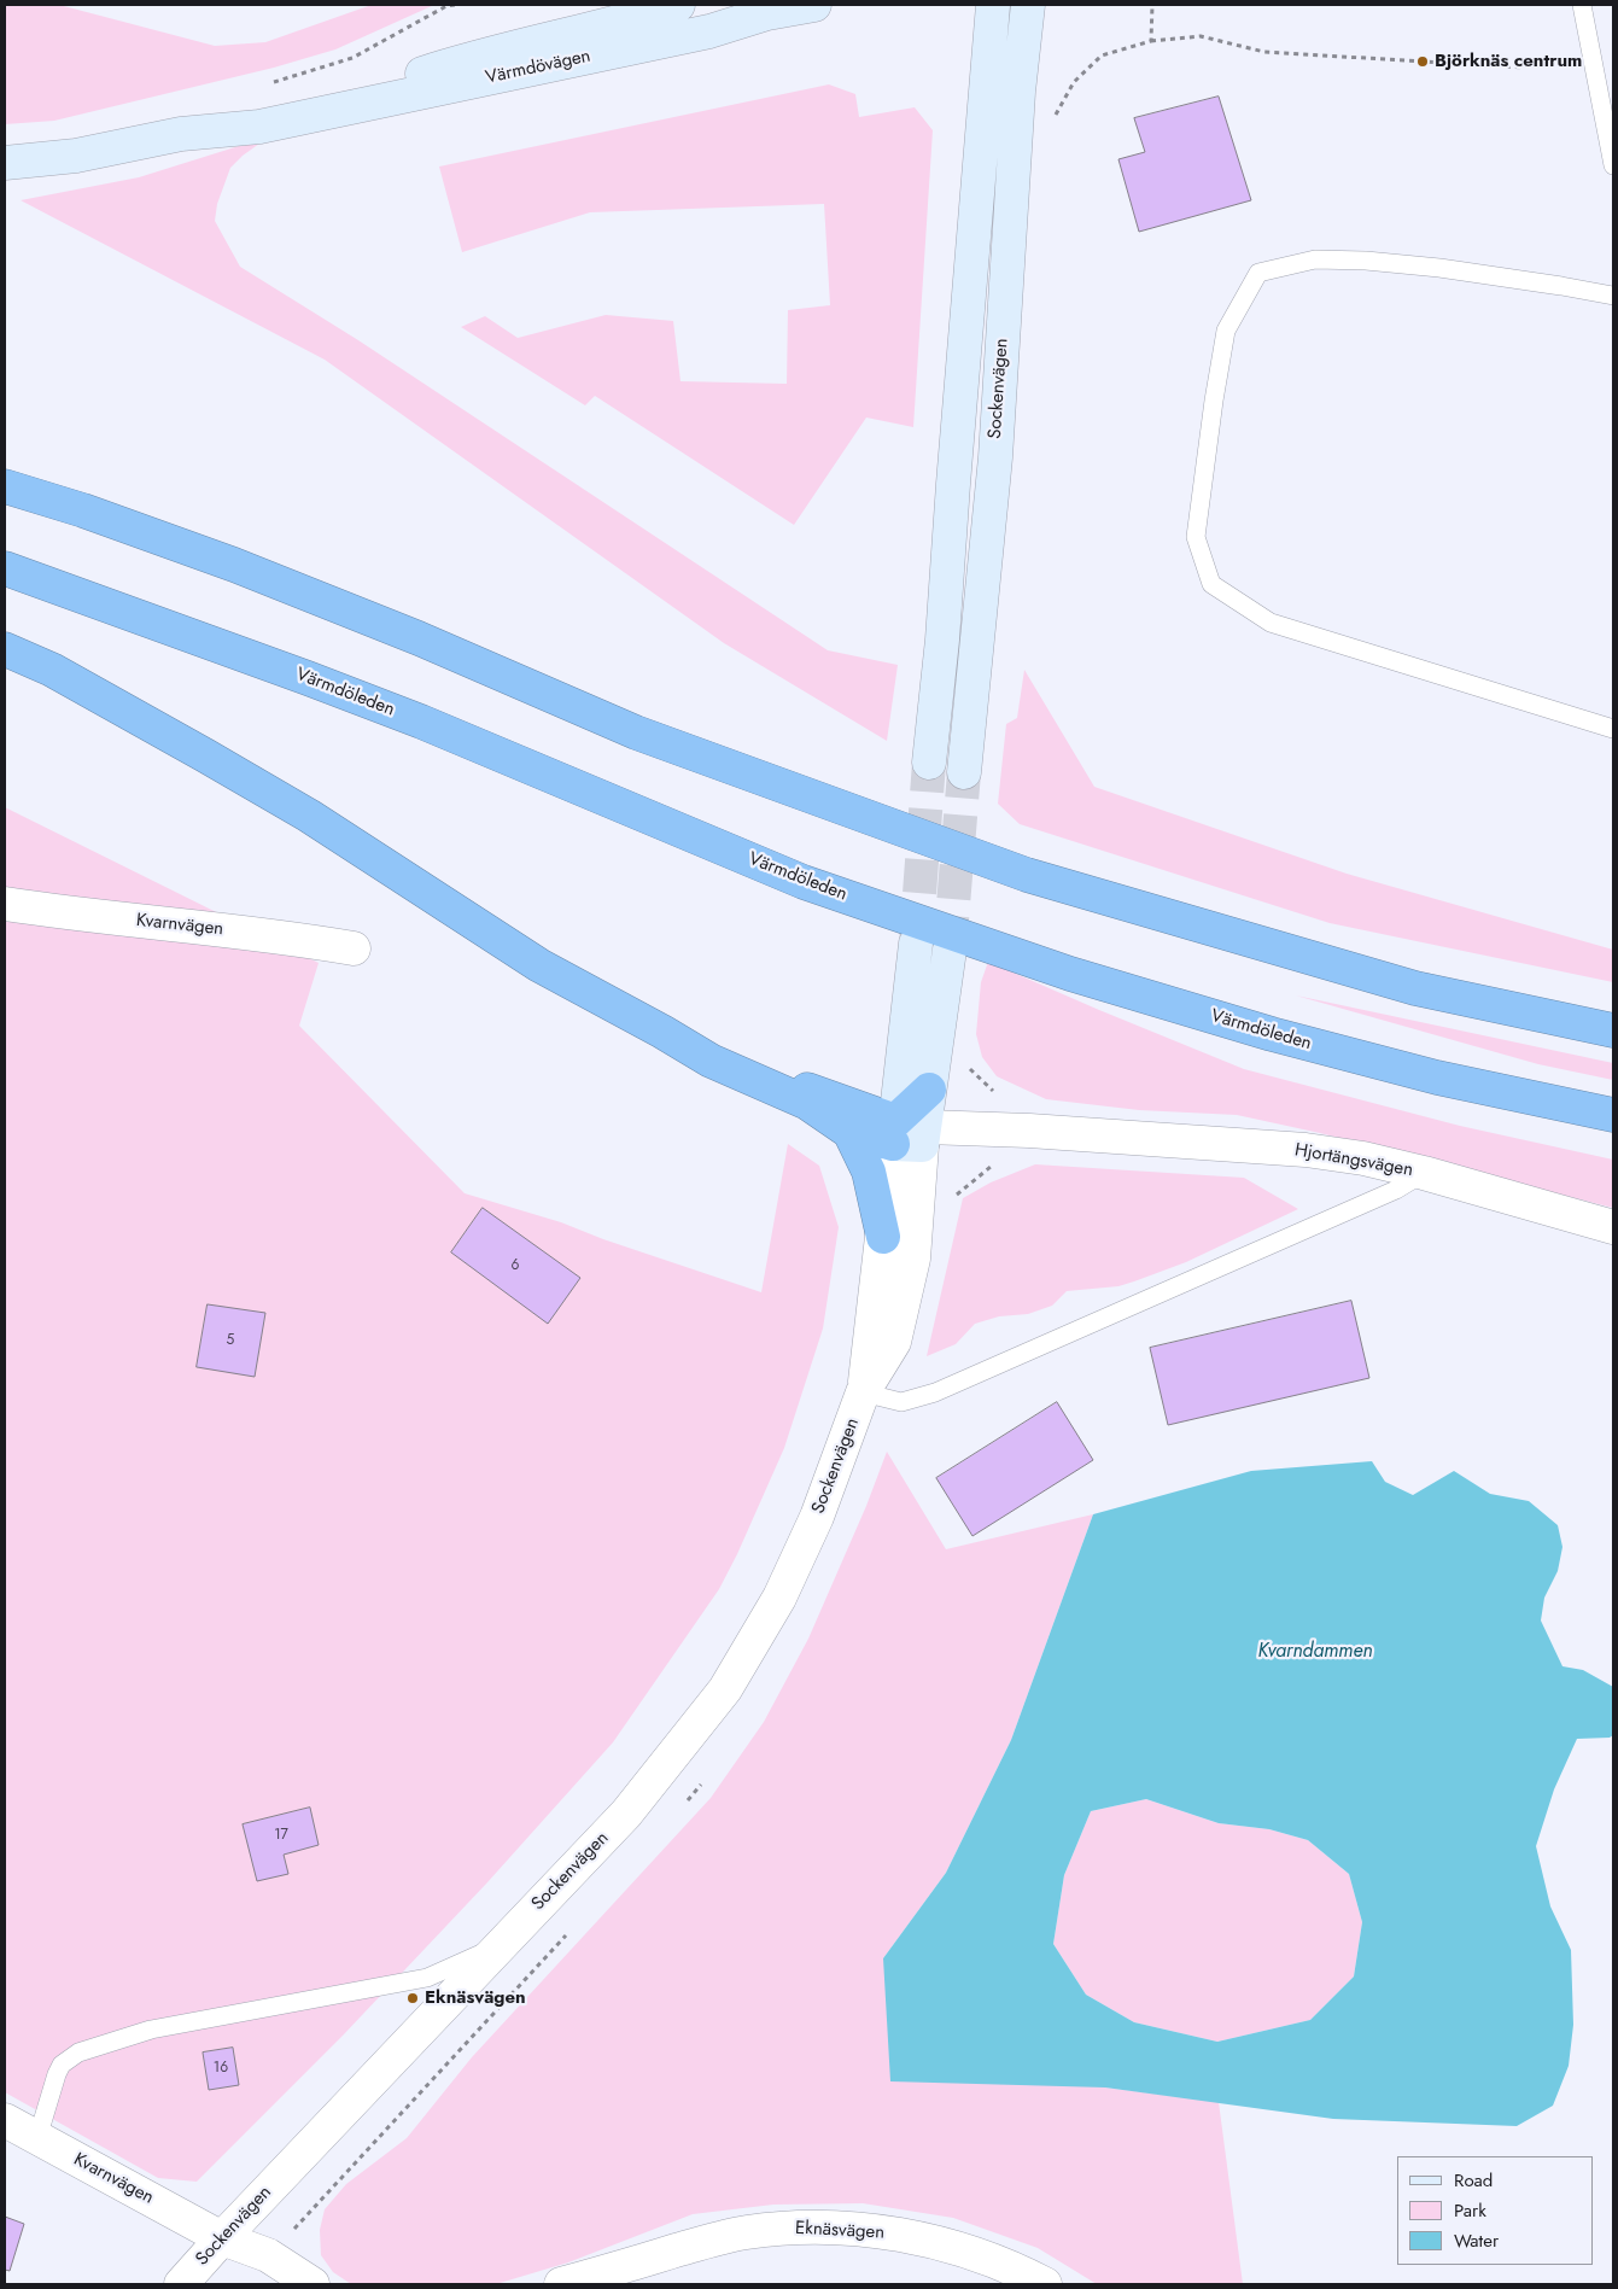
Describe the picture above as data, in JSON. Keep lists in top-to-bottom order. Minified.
{"streets":{"highway":["Värmdöleden"],"main road":["Värmdövägen","Sockenvägen"],"street":["Kvarnvägen","Hjortängsvägen","Eknäsvägen"]},"crossings":[["Sockenvägen","Kvarnvägen"],["Sockenvägen","Hjortängsvägen"]],"water":["Kvarndammen"],"places":["Björknäs centrum","Eknäsvägen"],"house_numbers":["6","5","17","16"],"legend":["Road","Park","Water"]}
